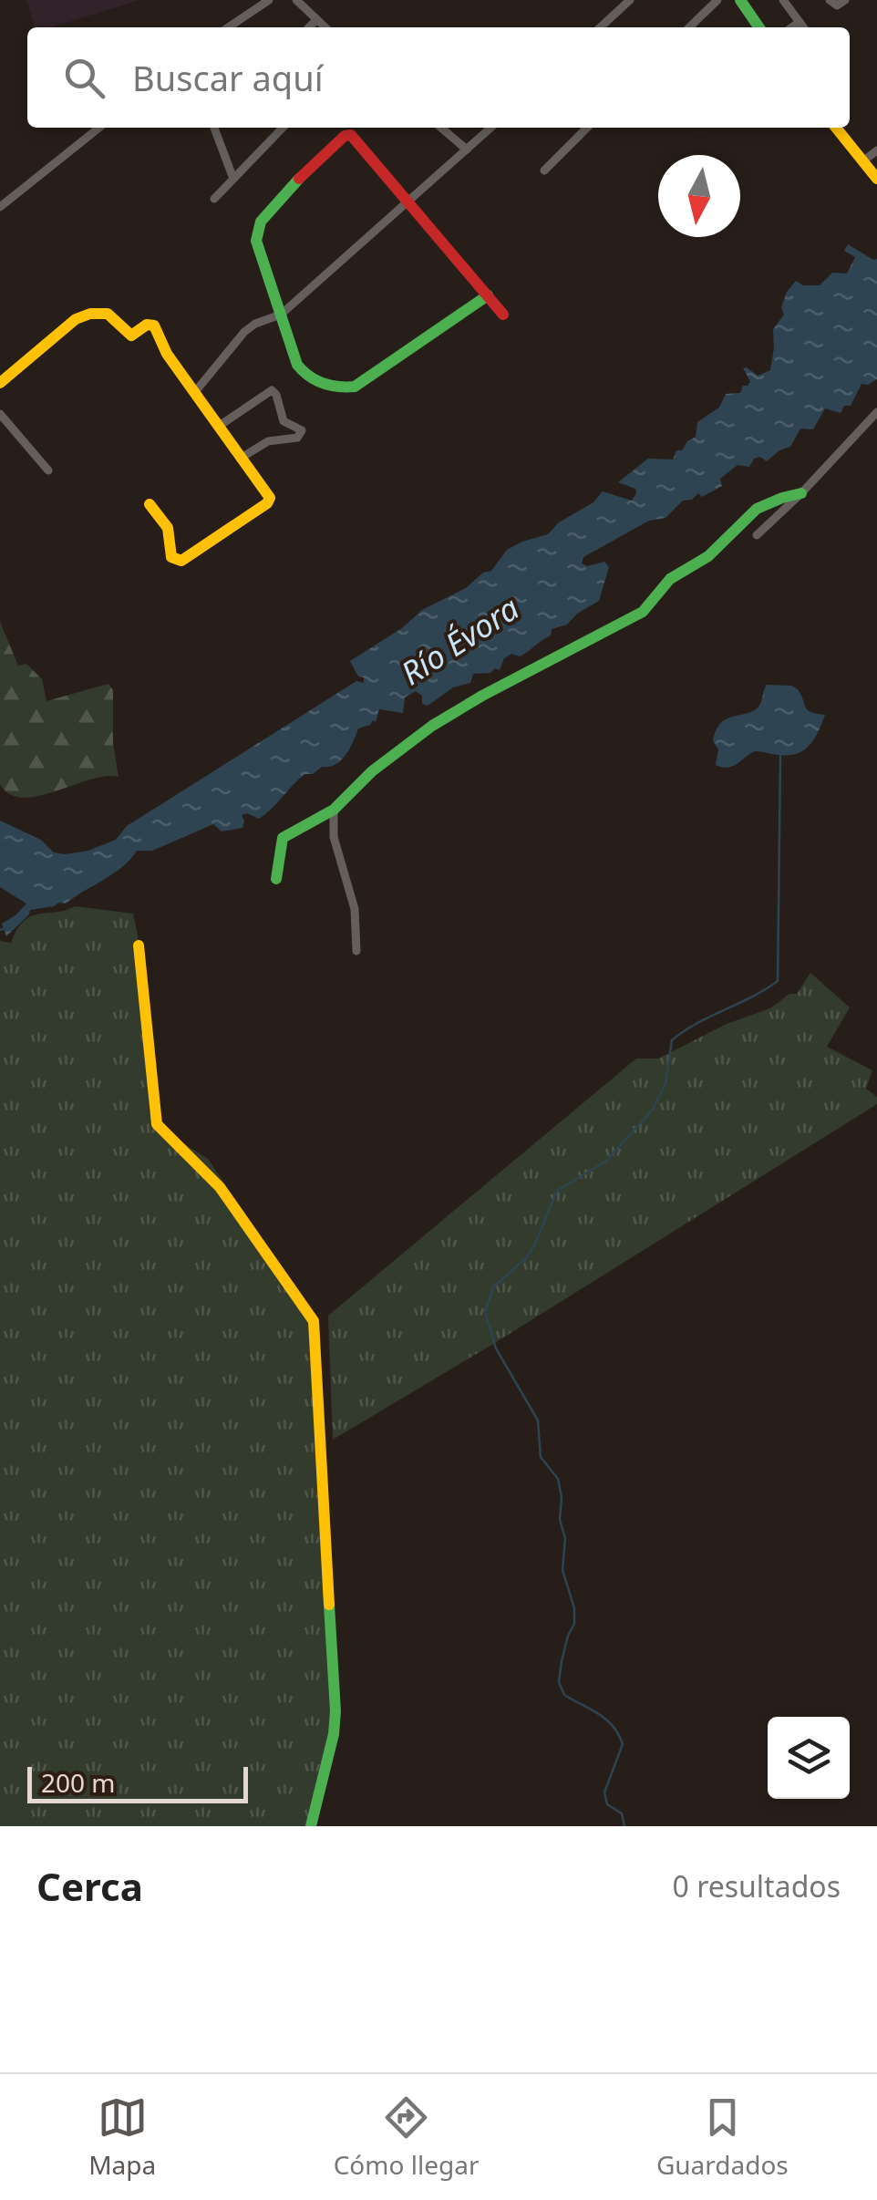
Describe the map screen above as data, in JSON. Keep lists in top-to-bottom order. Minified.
{"water":["Río Évora"],"scale_bar":"200 m","north":"bottom","page":{"search":"Buscar aquí","scale":"200 m","heading":["Cerca","0 resultados"],"nav":["Mapa","Cómo llegar","Guardados"]}}
